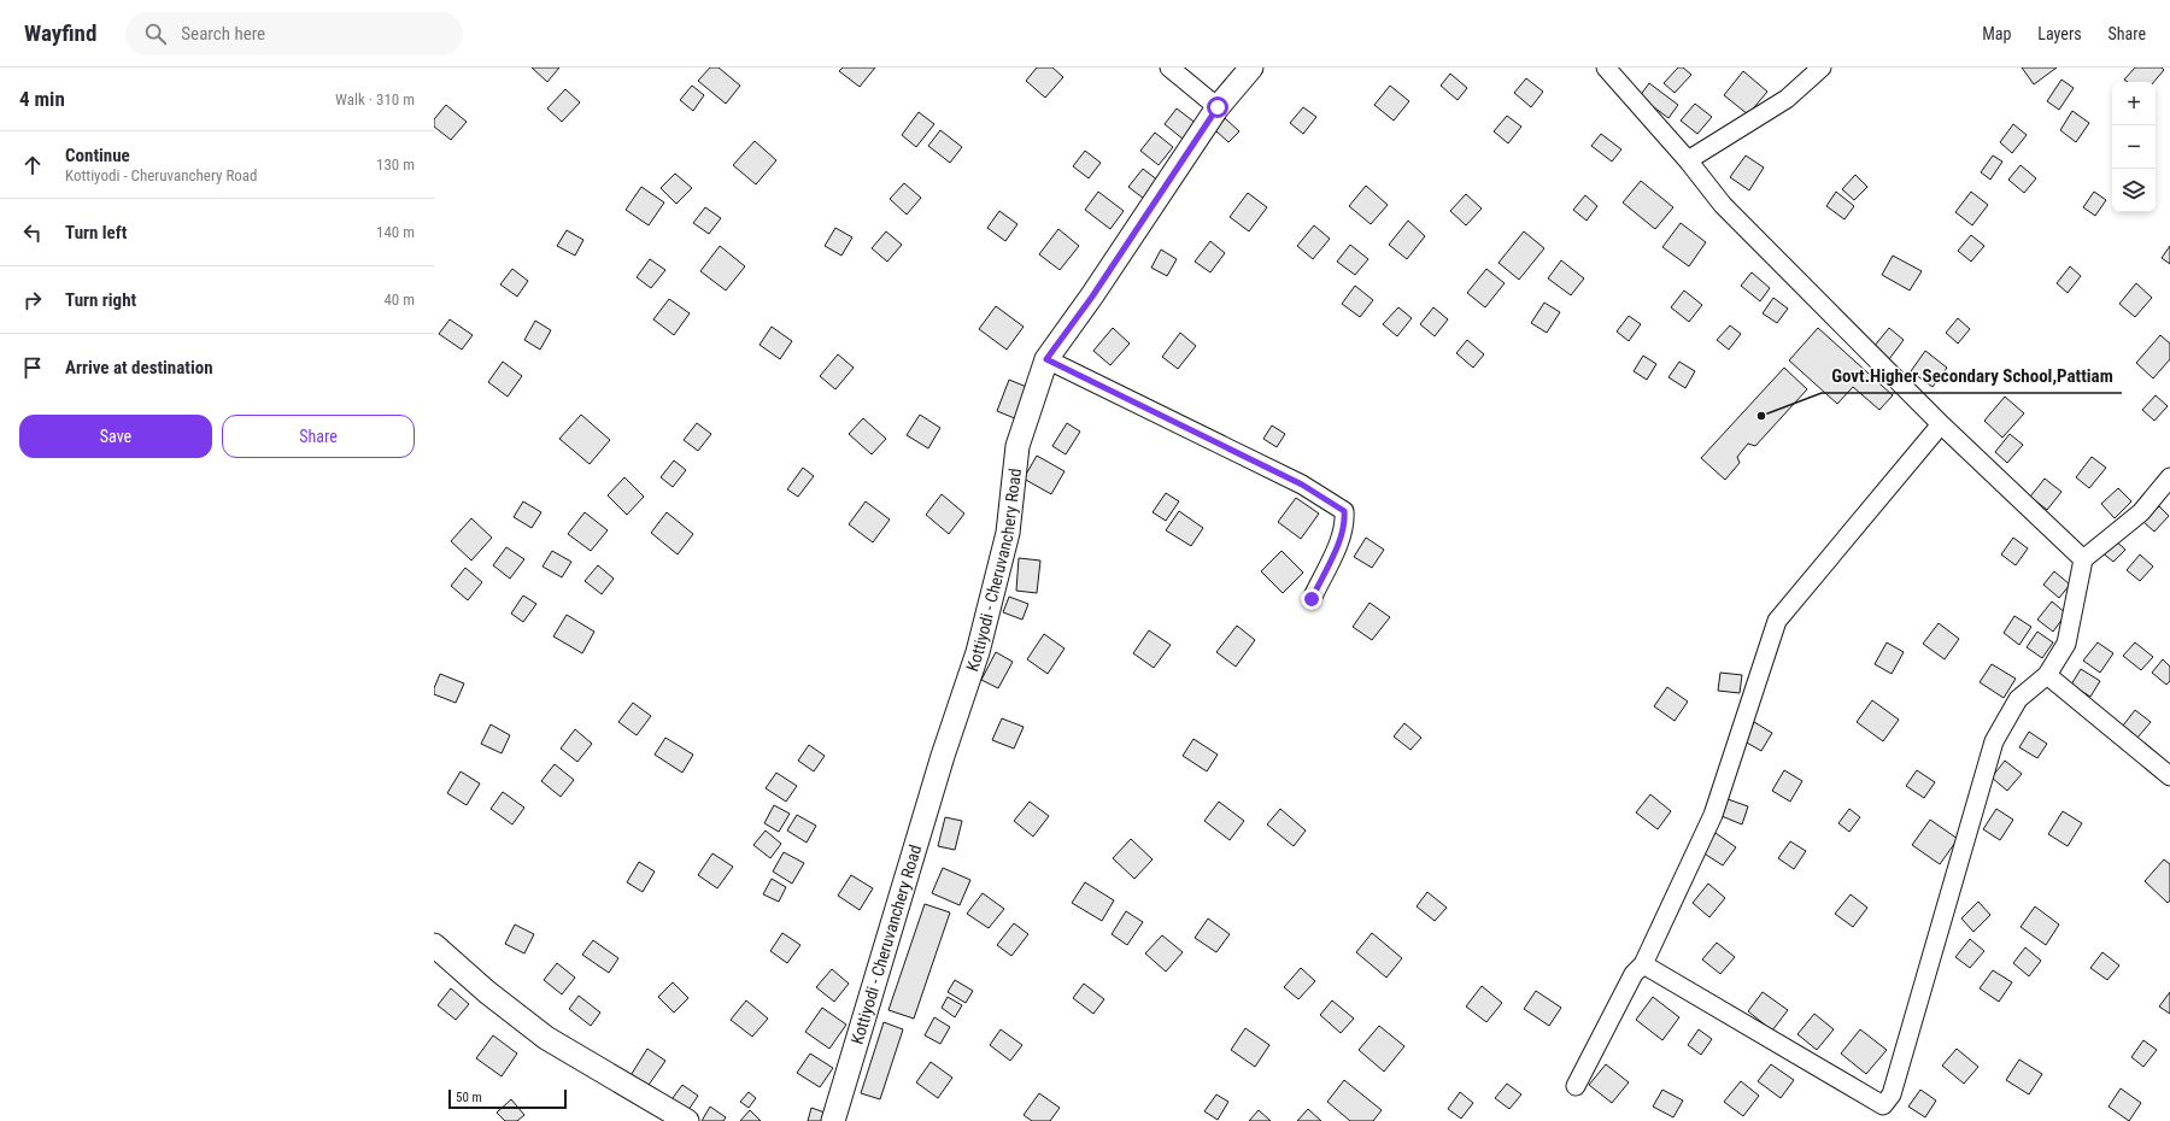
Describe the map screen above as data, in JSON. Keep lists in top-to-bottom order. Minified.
{"streets":{"main road":["Kottiyodi - Cheruvanchery Road"]},"places":["Govt.Higher Secondary School,Pattiam"],"scale_bar":"50 m","page":{"header":"Wayfind","search":"Search here","nav":["Map","Layers","Share"],"heading":["4 min","Walk · 310 m"],"map_buttons":["+","−"],"list":[["Continue","Kottiyodi - Cheruvanchery Road","130 m"],["Turn left","140 m"],["Turn right","40 m"],"Arrive at destination"],"buttons":["Save","Share"],"scale":"50 m"}}
